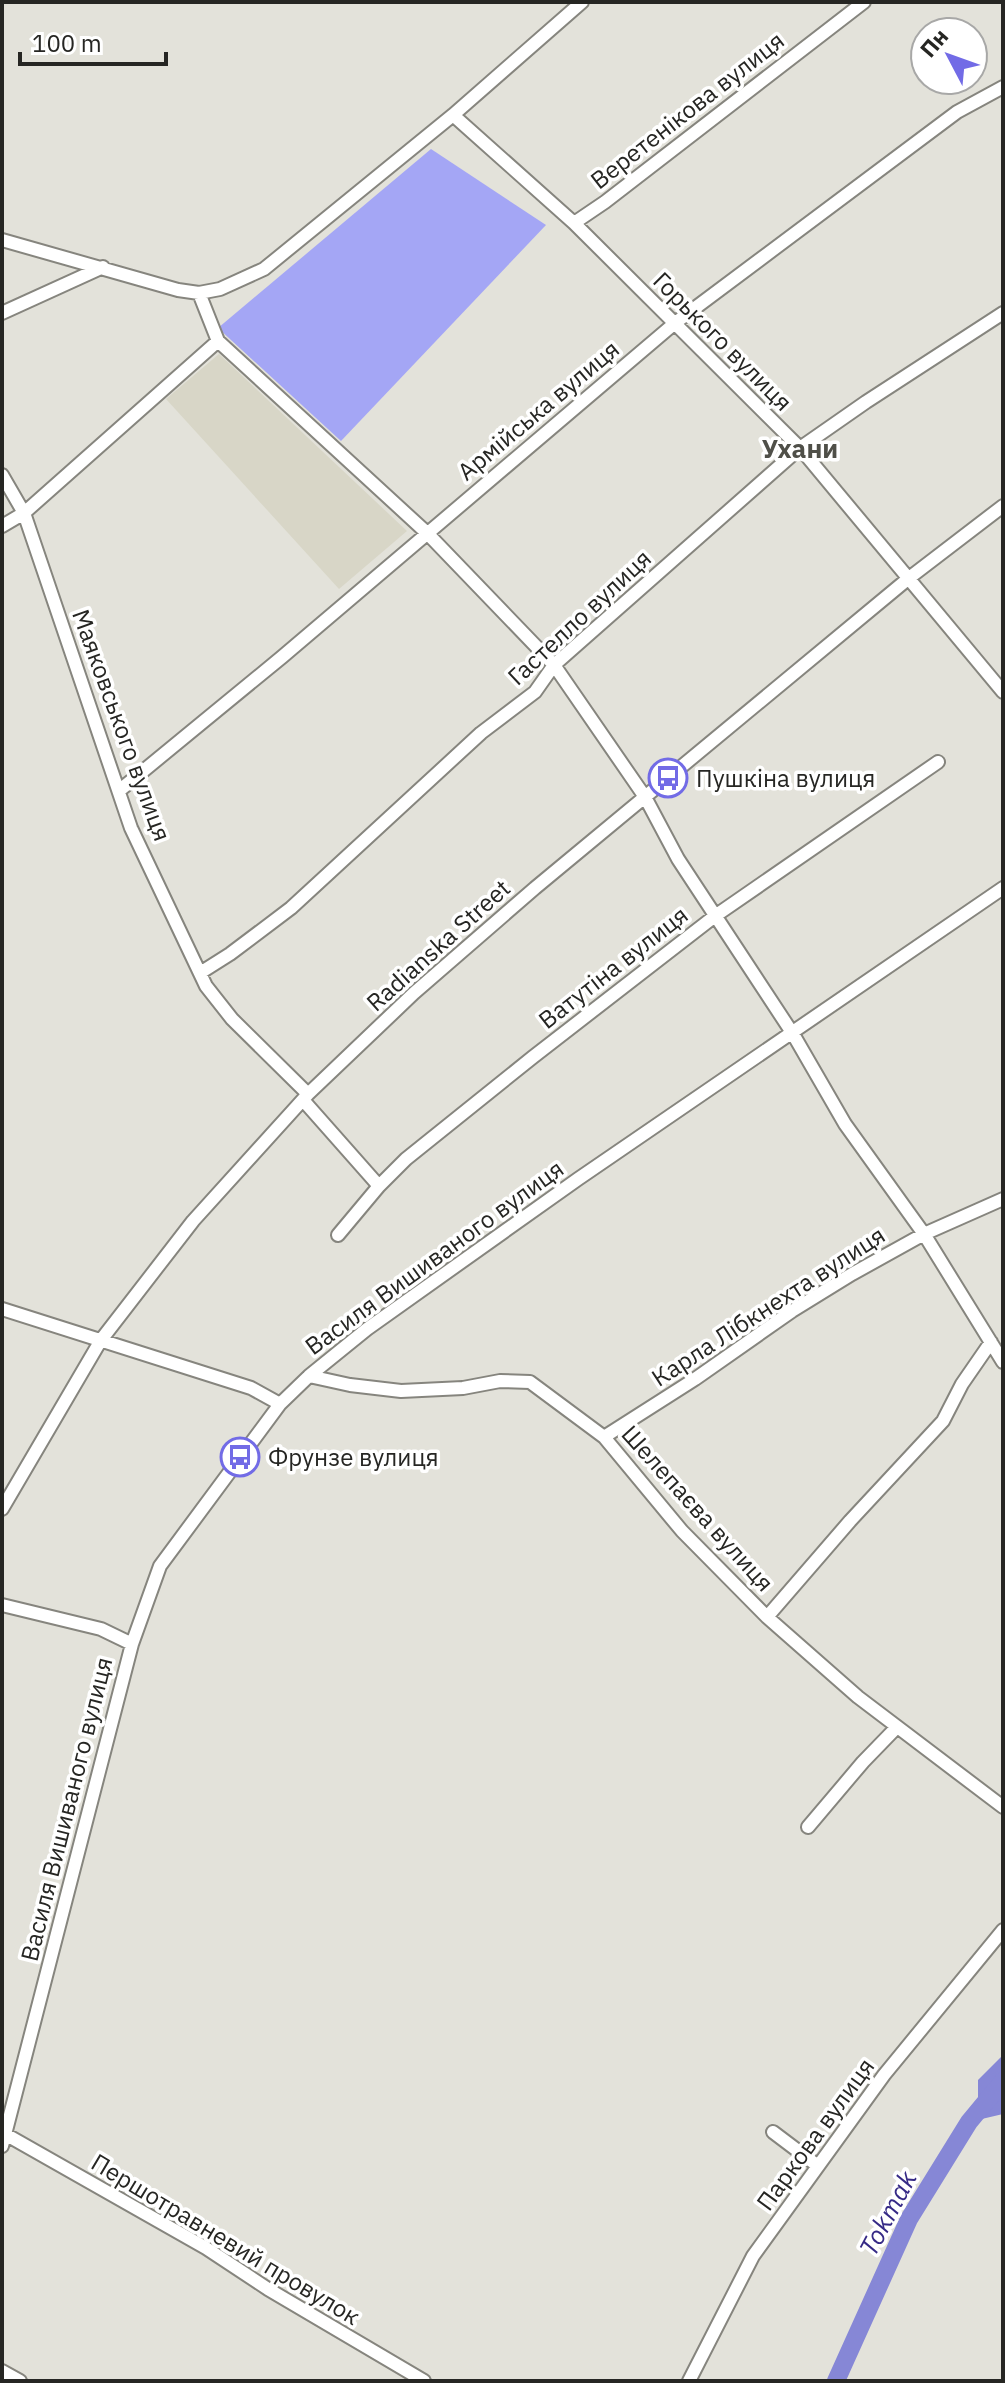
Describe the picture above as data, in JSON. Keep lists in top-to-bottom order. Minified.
{"streets":{"street":["Веретенікова вулиця","Горького вулиця","Армійська вулиця","Гастелло вулиця","Маяковського вулиця","Radianska Street","Ватутіна вулиця","Василя Вишиваного вулиця","Карла Лібкнехта вулиця","Шелепаєва вулиця","Паркова вулиця","Першотравневий провулок"]},"crossings":[["Веретенікова вулиця","Горького вулиця"],["Горького вулиця","Армійська вулиця"],["Горького вулиця","Гастелло вулиця"],["Горького вулиця","Radianska Street"],["Армійська вулиця","Маяковського вулиця"],["Гастелло вулиця","Маяковського вулиця"],["Маяковського вулиця","Radianska Street"],["Маяковського вулиця","Ватутіна вулиця"],["Василя Вишиваного вулиця","Шелепаєва вулиця"],["Василя Вишиваного вулиця","Першотравневий провулок"],["Карла Лібкнехта вулиця","Шелепаєва вулиця"]],"districts":["Ухани"],"water":["Tokmak"],"places":{"bus stop":["Пушкіна вулиця","Фрунзе вулиця"]},"scale_bar":"100 m","north":"top left"}
